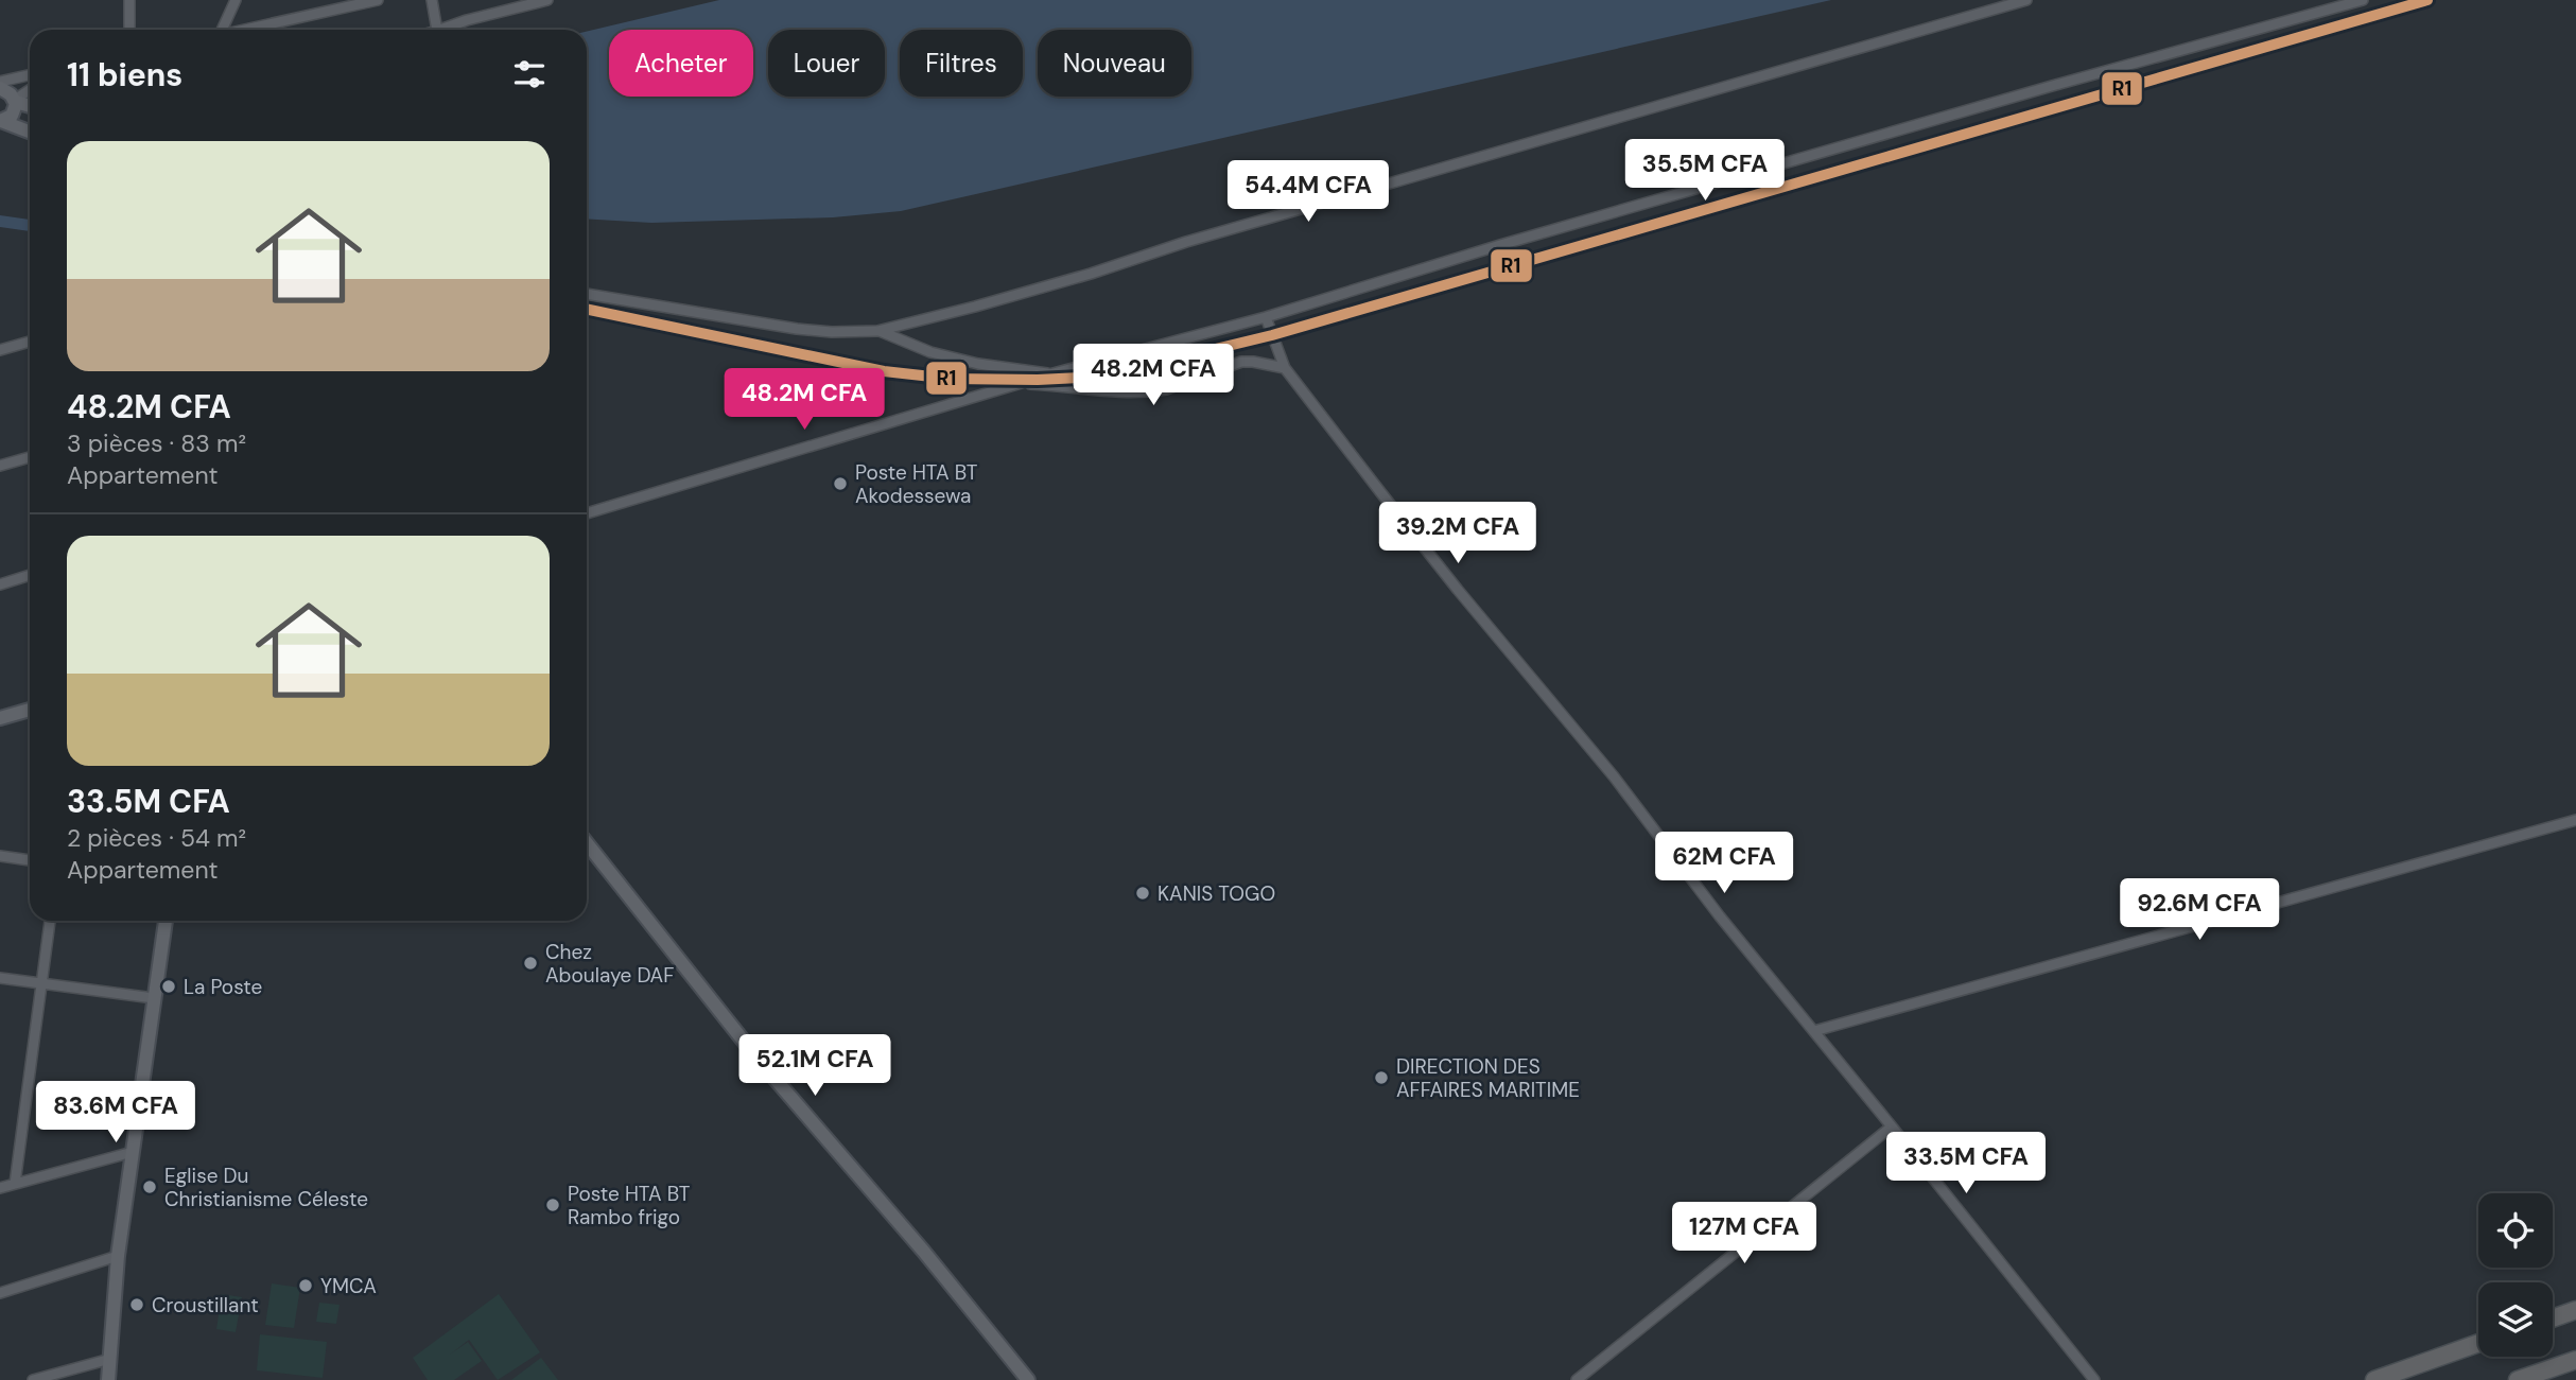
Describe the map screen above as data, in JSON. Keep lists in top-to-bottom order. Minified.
{"places":["Poste HTA BT Akodessewa","KANIS TOGO","Chez Aboulaye DAF","La Poste","DIRECTION DES AFFAIRES MARITIME","Eglise Du Christianisme Céleste","Poste HTA BT Rambo frigo","YMCA","Croustillant"],"lines":["transit line R1"],"page":{"chip":["Acheter","Louer","Filtres","Nouveau"],"heading":"11 biens","list":[{"name":"48.2M CFA","note":"3 pièces · 83 m² · Appartement"},{"name":"33.5M CFA","note":"2 pièces · 54 m² · Appartement"}],"price":["35.5M CFA","54.4M CFA","48.2M CFA","48.2M CFA","39.2M CFA","62M CFA","92.6M CFA","52.1M CFA","83.6M CFA","33.5M CFA","127M CFA"]}}
